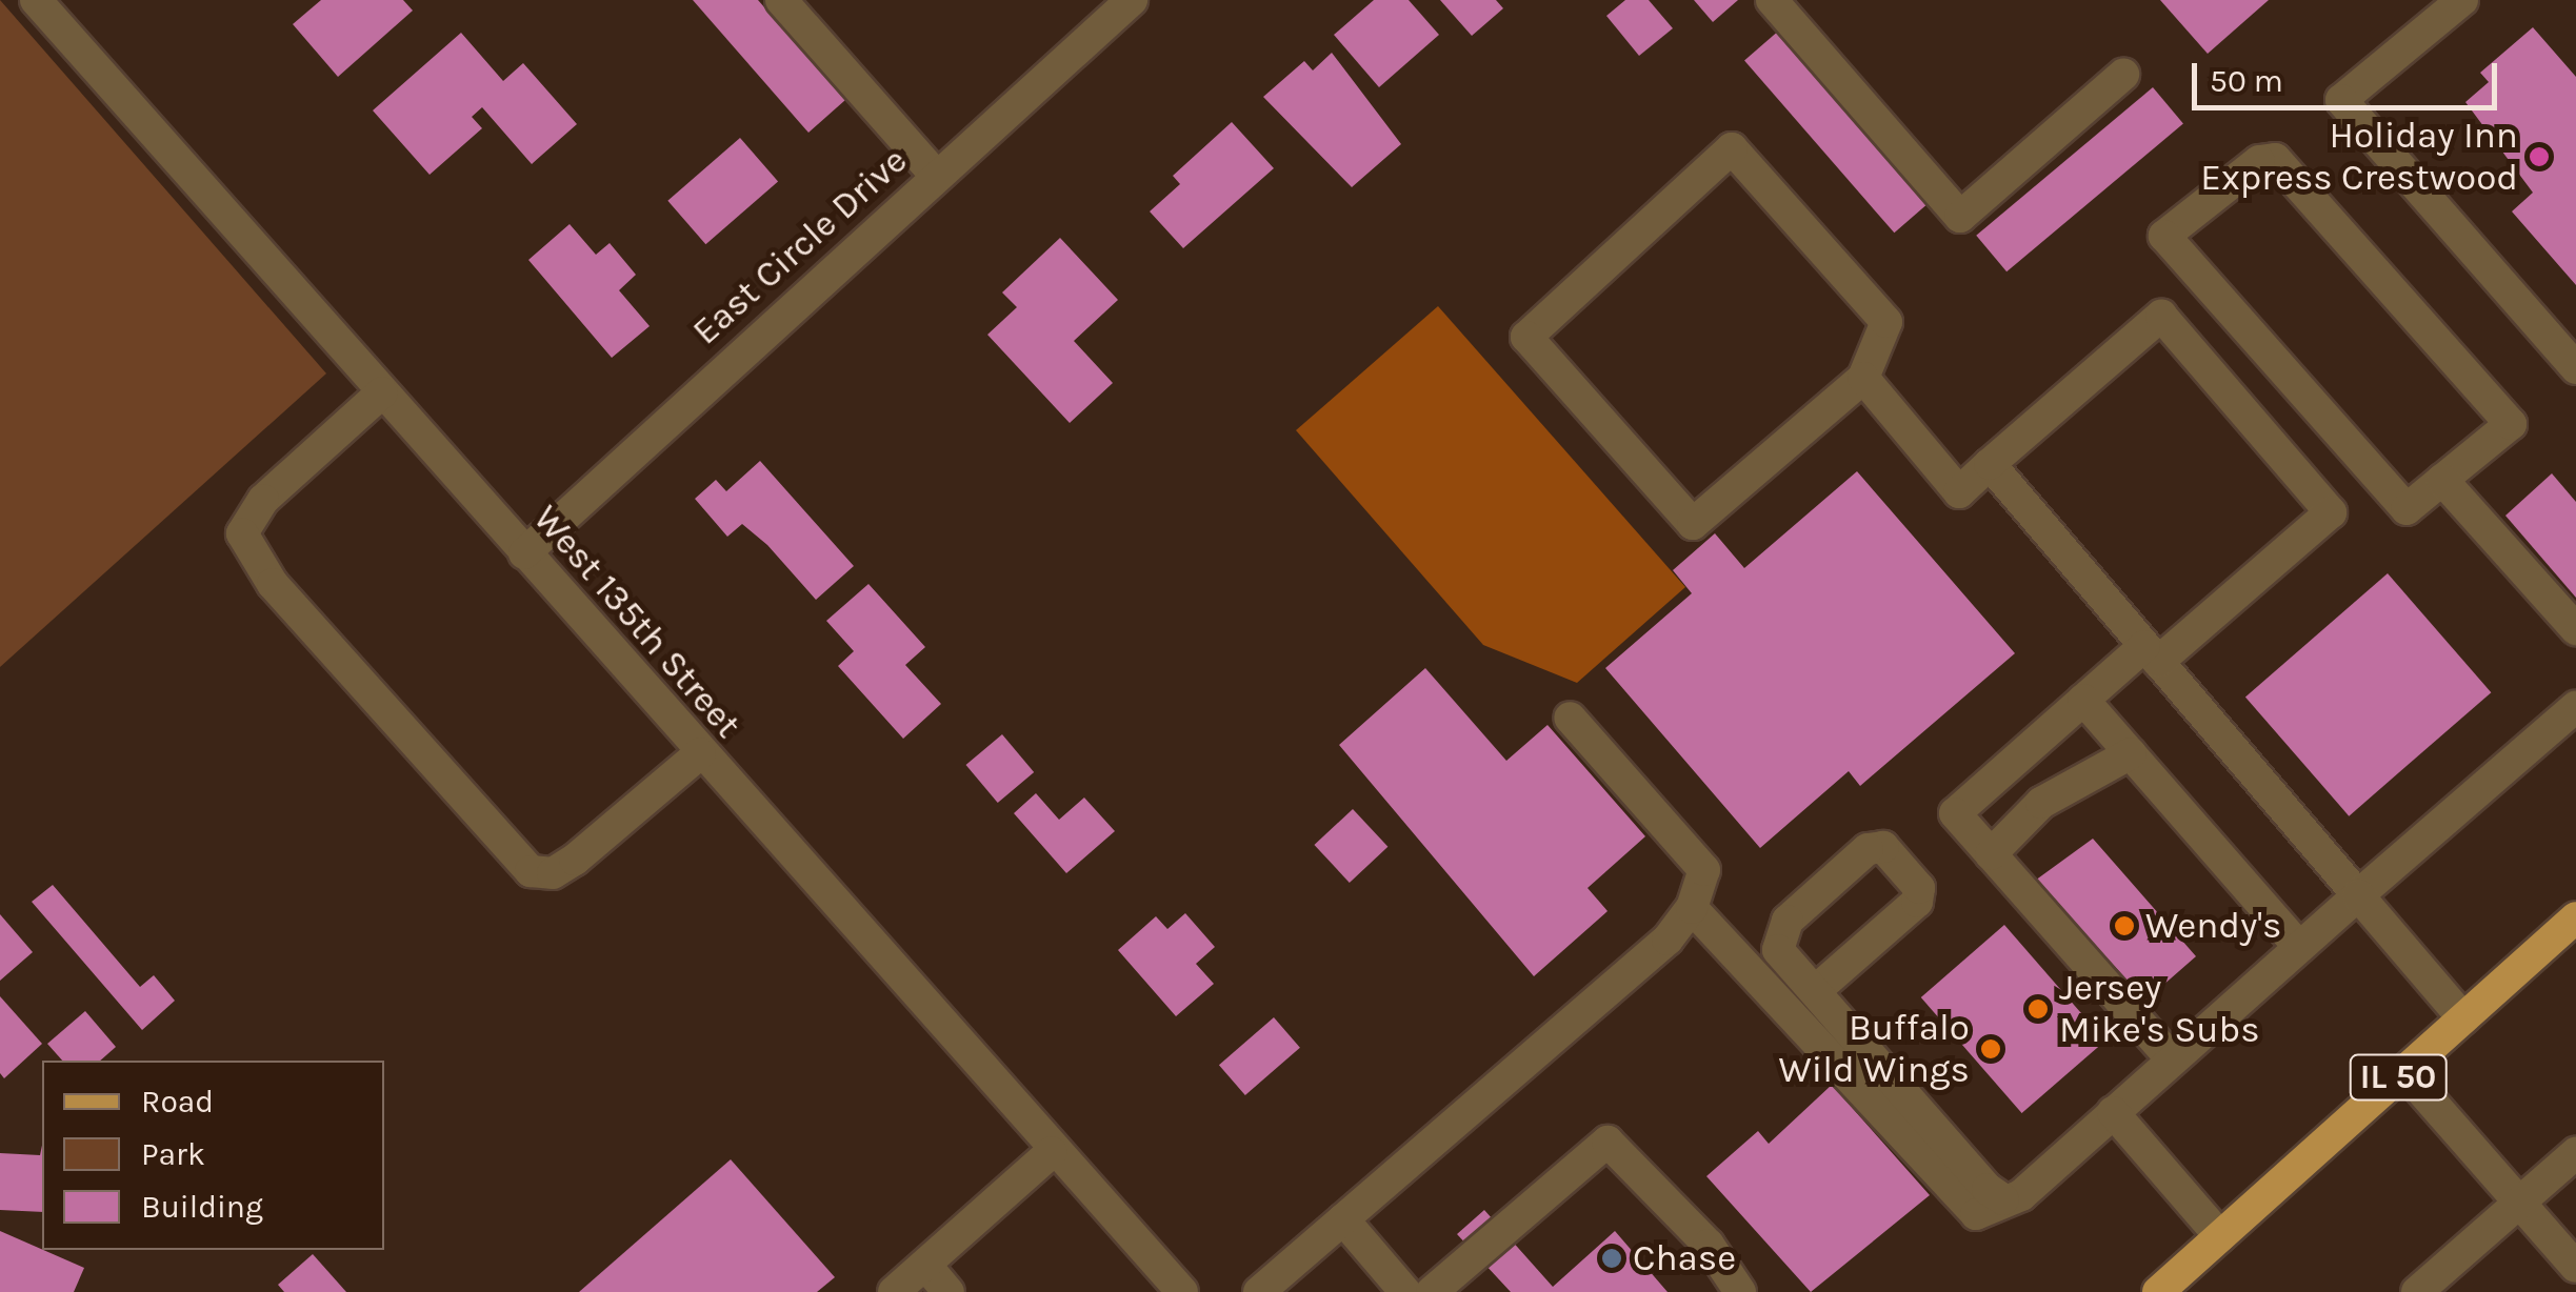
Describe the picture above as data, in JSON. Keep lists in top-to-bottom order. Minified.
{"streets":{"main road":["IL 50"],"street":["East Circle Drive","West 135th Street"]},"crossings":[["East Circle Drive","West 135th Street"]],"places":["Holiday Inn Express Crestwood","Wendy's","Jersey Mike's Subs","Buffalo Wild Wings","Chase"],"legend":["Road","Park","Building"],"scale_bar":"50 m"}
